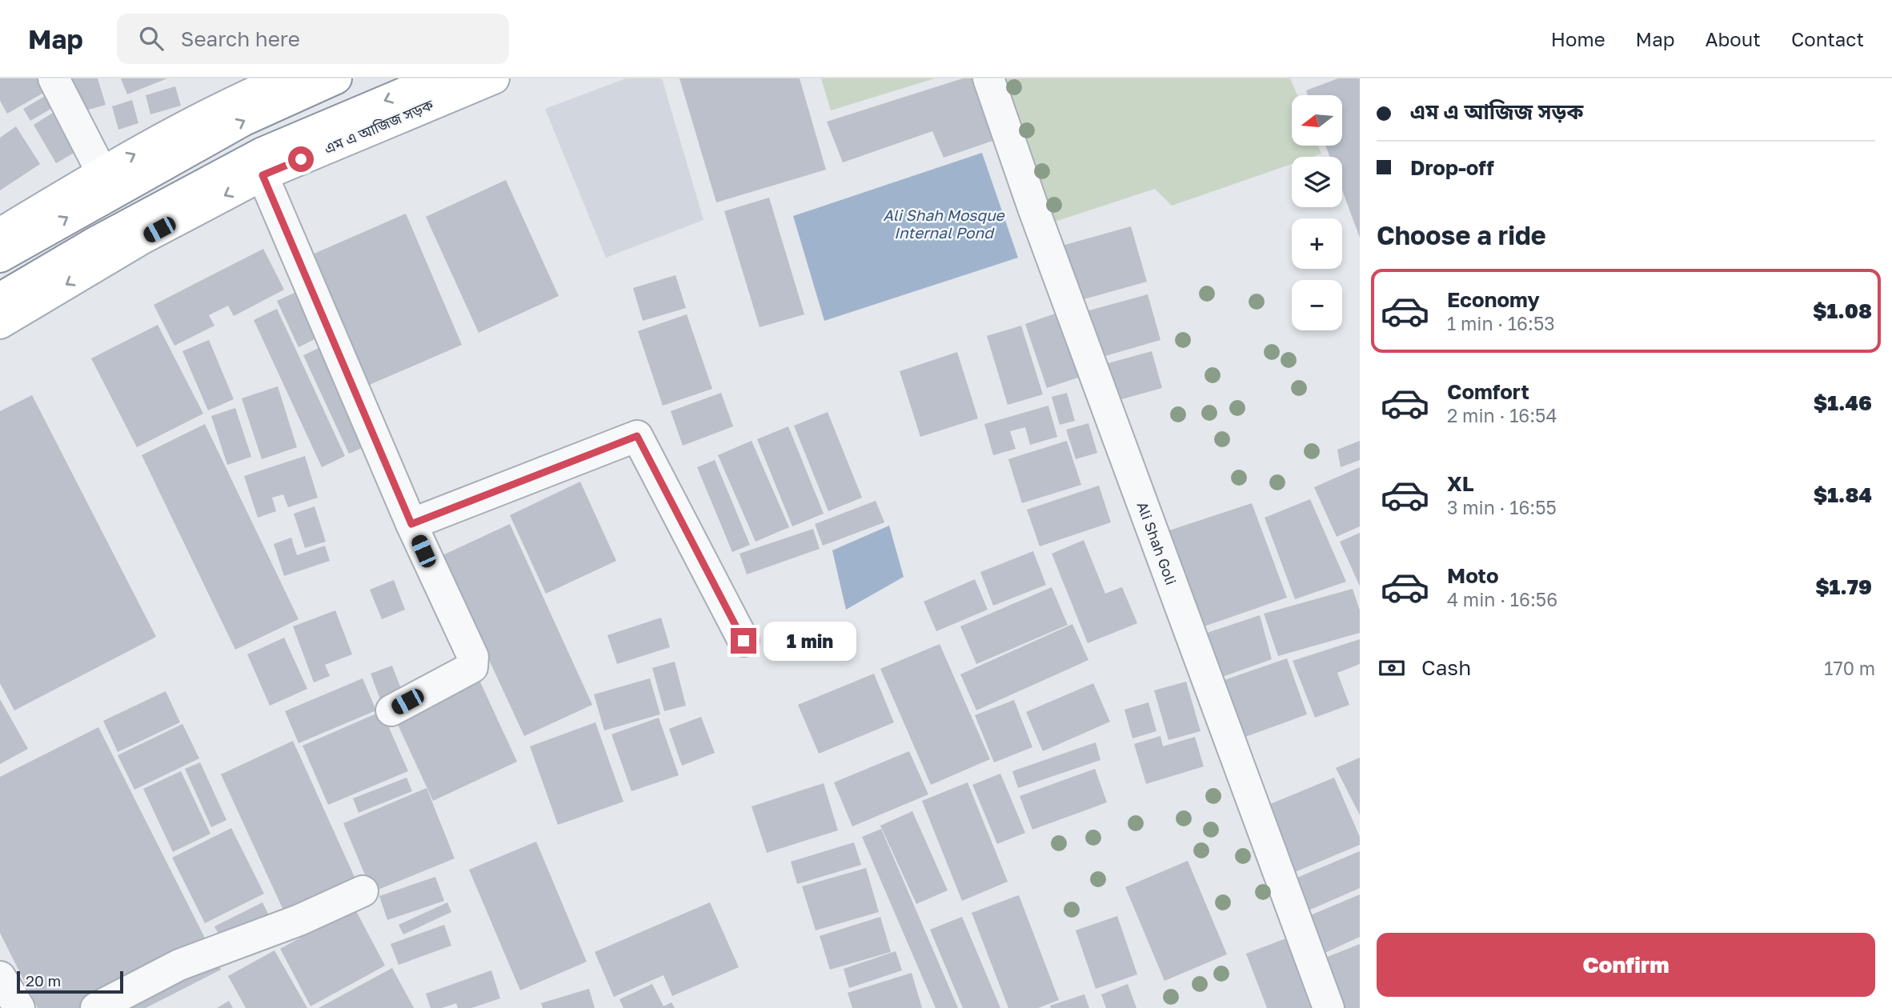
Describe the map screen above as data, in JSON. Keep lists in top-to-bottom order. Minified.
{"streets":{"main road":["এম এ আজিজ সড়ক"],"street":["Ali Shah Goli"]},"water":["Ali Shah Mosque Internal Pond"],"scale_bar":"20 m","north":"left","page":{"header":"Map","search":"Search here","nav":["Home","Map","About","Contact"],"banner":["এম এ আজিজ সড়ক","Drop-off"],"map_buttons":["+","−"],"heading":"Choose a ride","list":[{"name":"Economy","note":"1 min · 16:53","value":"$1.08"},{"name":"Comfort","note":"2 min · 16:54","value":"$1.46"},{"name":"XL","note":"3 min · 16:55","value":"$1.84"},{"name":"Moto","note":"4 min · 16:56","value":"$1.79"}],"bubble":"1 min","pay":["Cash","170 m"],"buttons":"Confirm","scale":"20 m"}}
